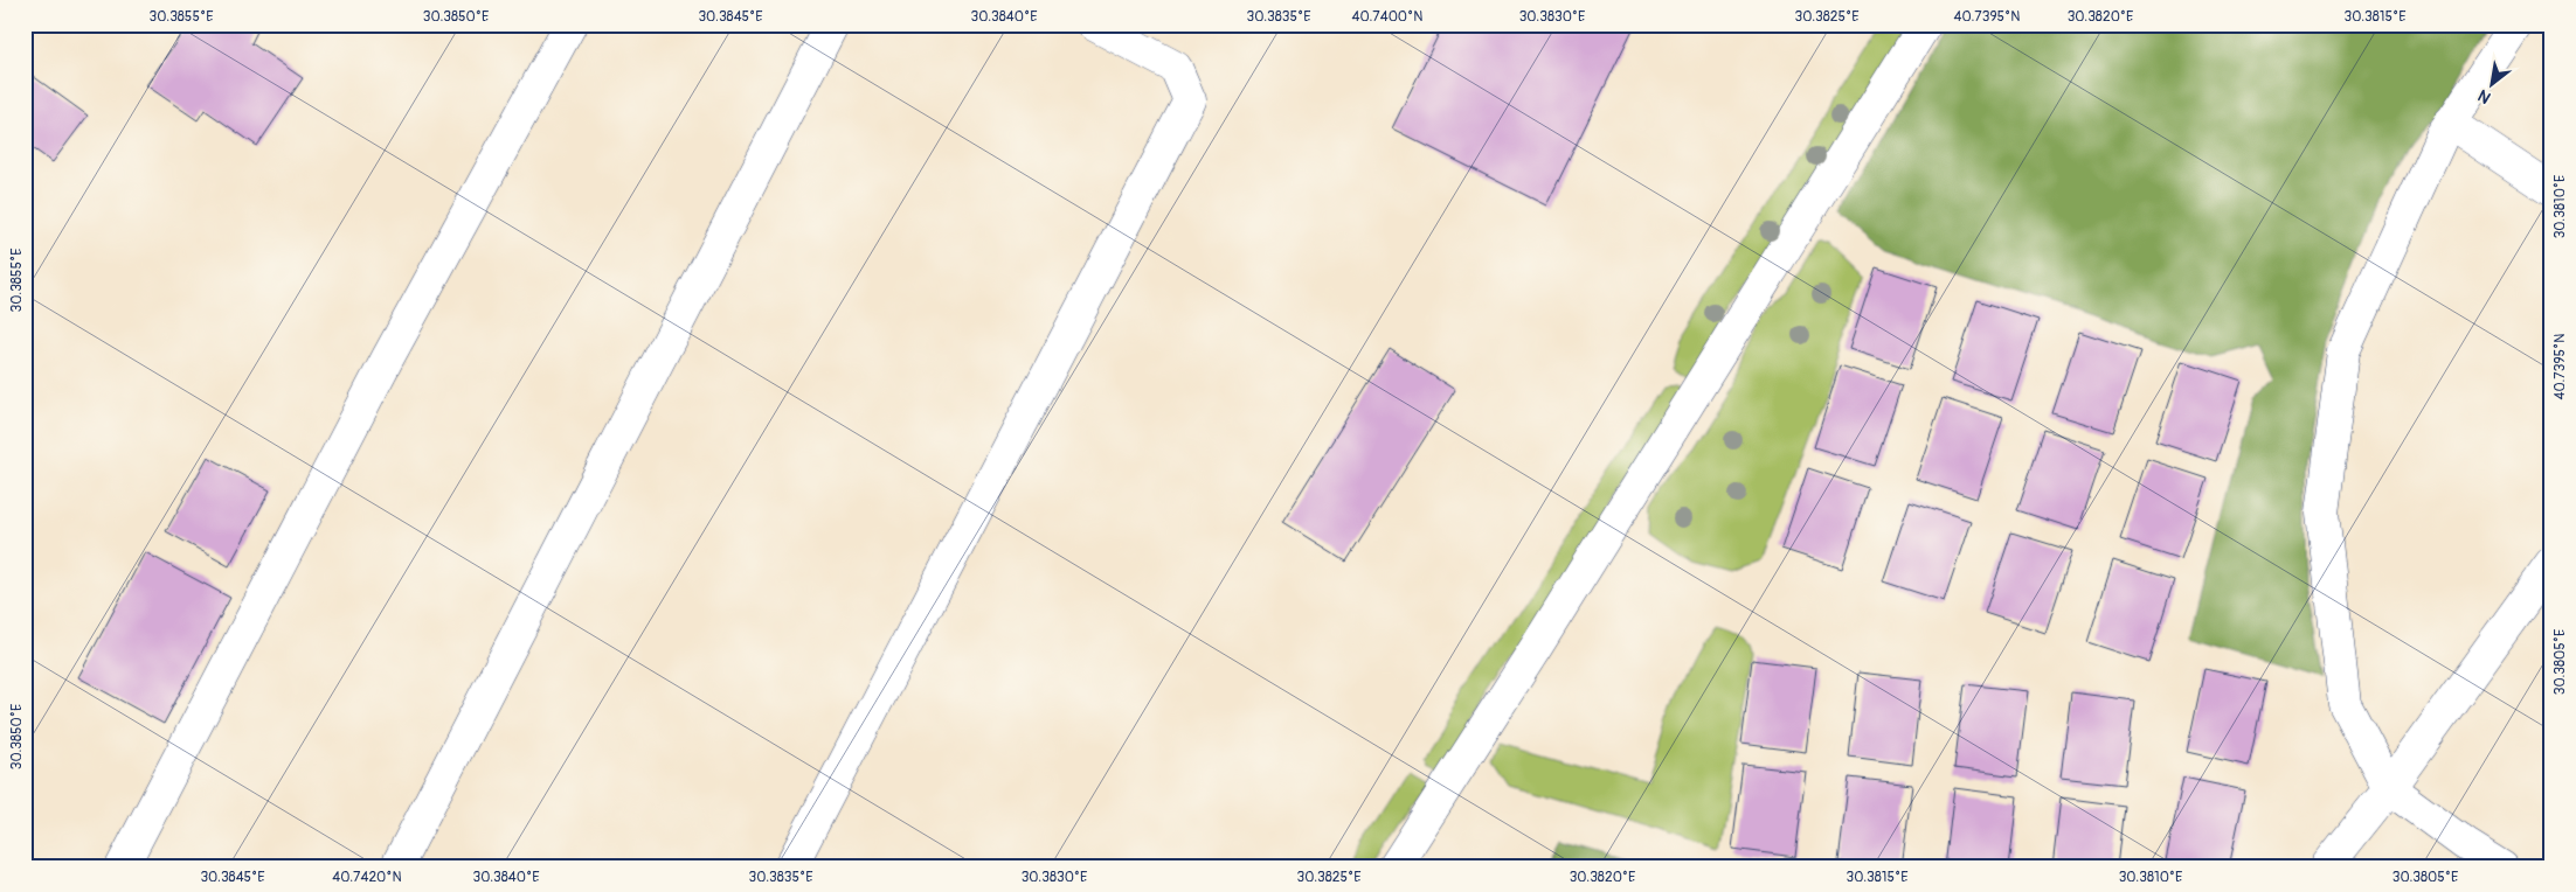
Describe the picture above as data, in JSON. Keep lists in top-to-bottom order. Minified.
{"north":"bottom left","coordinates":["30.3855°E","30.3850°E","30.3845°E","30.3840°E","30.3835°E","40.7400°N","30.3830°E","30.3825°E","40.7395°N","30.3820°E","30.3815°E","30.3810°E","30.3805°E","40.7420°N"]}
